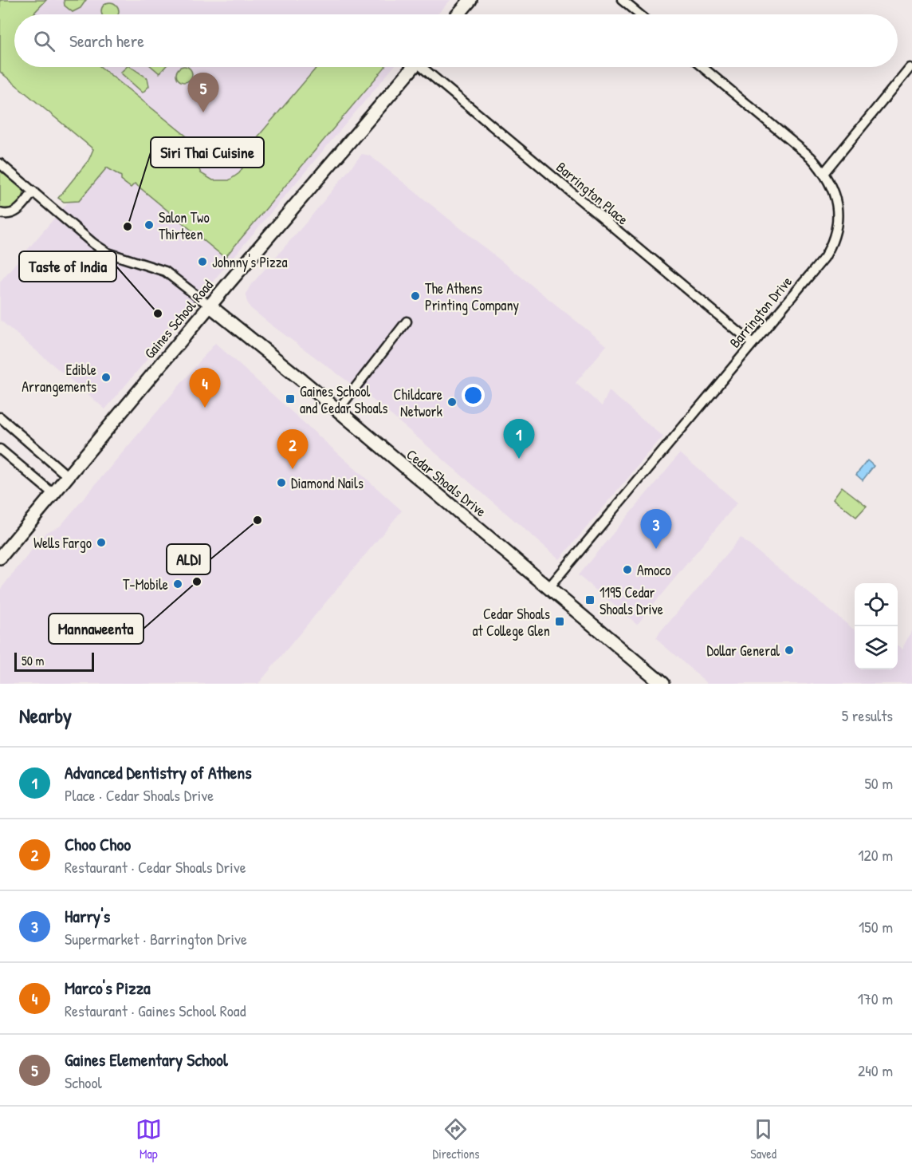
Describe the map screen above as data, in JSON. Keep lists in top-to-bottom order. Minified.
{"streets":{"main road":["Gaines School Road","Cedar Shoals Drive"],"street":["Barrington Place","Barrington Drive"]},"crossings":[["Barrington Place","Barrington Drive"],["Barrington Drive","Cedar Shoals Drive"],["Gaines School Road","Cedar Shoals Drive"]],"places":{"other":["Salon Two Thirteen","Siri Thai Cuisine","Johnny's Pizza","The Athens Printing Company","Taste of India","Edible Arrangements","Childcare Network","Diamond Nails","ALDI","Wells Fargo","Amoco","Mannaweenta","T-Mobile","Dollar General"],"transit":["Gaines School and Cedar Shoals","1195 Cedar Shoals Drive","Cedar Shoals at College Glen"]},"scale_bar":"50 m","page":{"search":"Search here","pins":["5","4","1","2","3"],"scale":"50 m","heading":["Nearby","5 results"],"list":[{"mark":"1","name":"Advanced Dentistry of Athens","note":"Place · Cedar Shoals Drive","value":"50 m"},{"mark":"2","name":"Choo Choo","note":"Restaurant · Cedar Shoals Drive","value":"120 m"},{"mark":"3","name":"Harry's","note":"Supermarket · Barrington Drive","value":"150 m"},{"mark":"4","name":"Marco's Pizza","note":"Restaurant · Gaines School Road","value":"170 m"},{"mark":"5","name":"Gaines Elementary School","note":"School","value":"240 m"}],"nav":["Map","Directions","Saved"]}}
